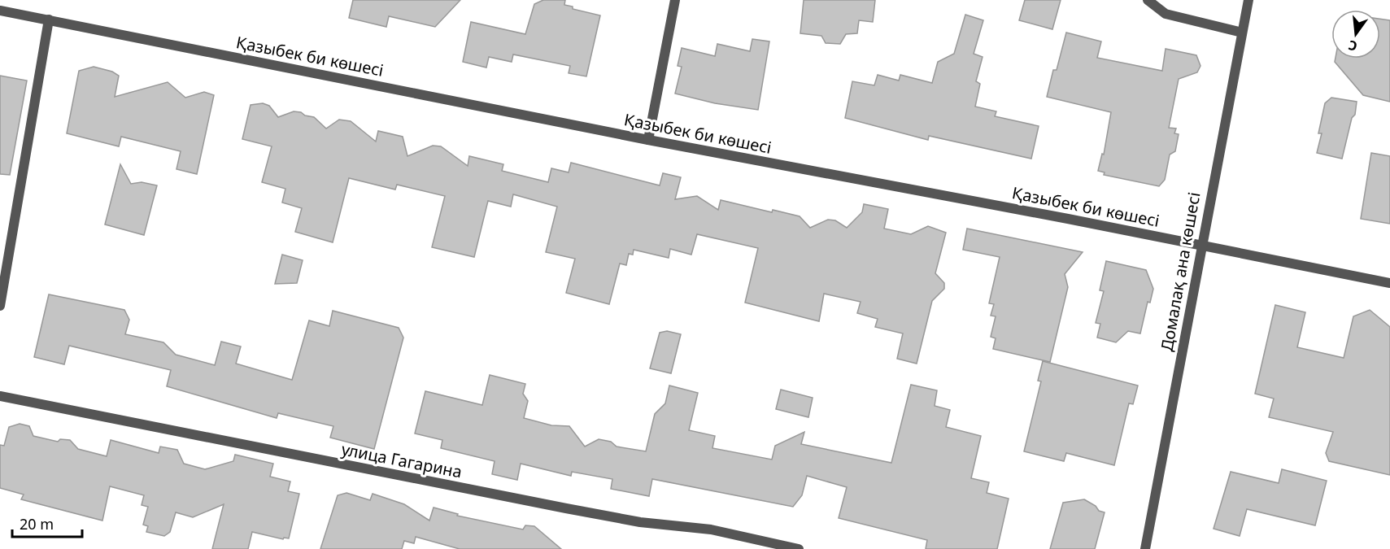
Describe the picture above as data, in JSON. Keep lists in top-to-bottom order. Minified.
{"streets":{"street":["Қазыбек би көшесі","Домалақ ана көшесі","улица Гагарина"]},"crossings":[["Қазыбек би көшесі","Домалақ ана көшесі"]],"scale_bar":"20 m","north":"bottom"}
